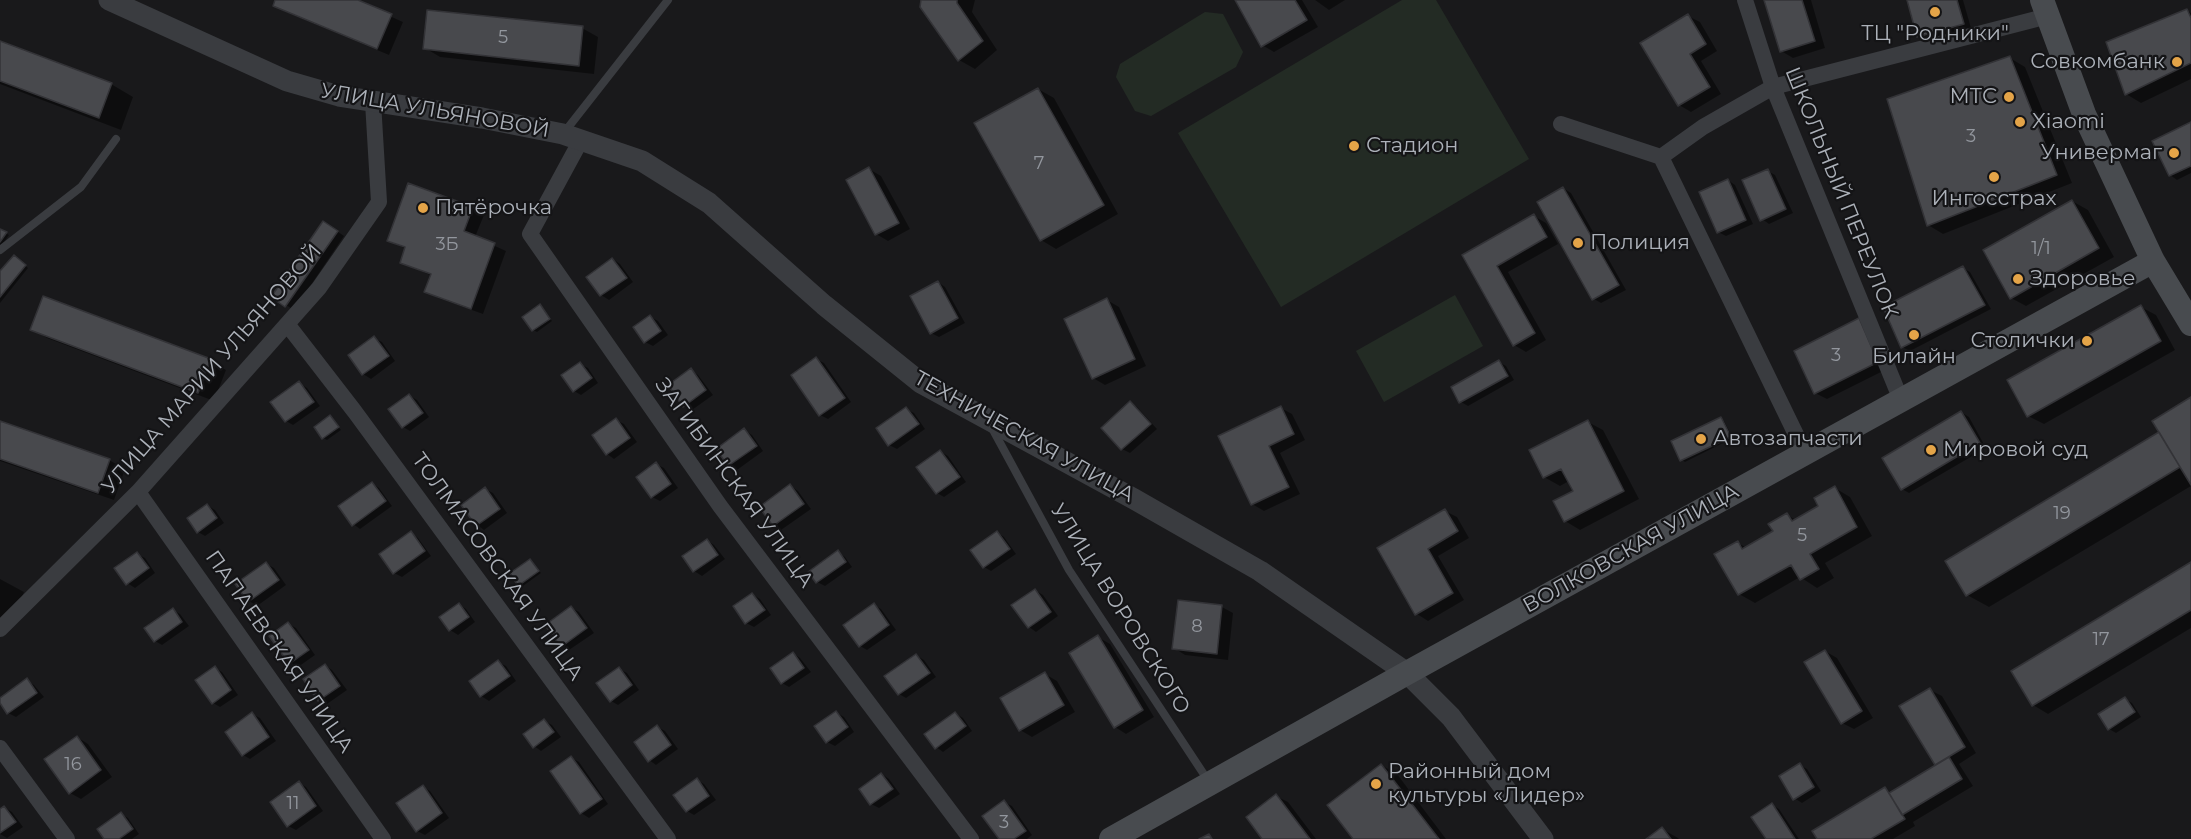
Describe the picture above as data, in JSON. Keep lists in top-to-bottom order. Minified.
{"streets":{"main road":["ВОЛКОВСКАЯ УЛИЦА"],"street":["УЛИЦА УЛЬЯНОВОЙ","ШКОЛЬНЫЙ ПЕРЕУЛОК","УЛИЦА МАРИИ УЛЬЯНОВОЙ","ТЕХНИЧЕСКАЯ УЛИЦА","ЗАГИБИНСКАЯ УЛИЦА","ТОЛМАСОВСКАЯ УЛИЦА","ПАПАЕВСКАЯ УЛИЦА"],"lane":["УЛИЦА ВОРОВСКОГО"]},"crossings":[["УЛИЦА УЛЬЯНОВОЙ","УЛИЦА МАРИИ УЛЬЯНОВОЙ"],["УЛИЦА УЛЬЯНОВОЙ","ТЕХНИЧЕСКАЯ УЛИЦА"],["УЛИЦА УЛЬЯНОВОЙ","ЗАГИБИНСКАЯ УЛИЦА"],["ШКОЛЬНЫЙ ПЕРЕУЛОК","ВОЛКОВСКАЯ УЛИЦА"],["УЛИЦА МАРИИ УЛЬЯНОВОЙ","ТОЛМАСОВСКАЯ УЛИЦА"],["УЛИЦА МАРИИ УЛЬЯНОВОЙ","ПАПАЕВСКАЯ УЛИЦА"],["ТЕХНИЧЕСКАЯ УЛИЦА","ЗАГИБИНСКАЯ УЛИЦА"],["ТЕХНИЧЕСКАЯ УЛИЦА","ВОЛКОВСКАЯ УЛИЦА"],["ТЕХНИЧЕСКАЯ УЛИЦА","УЛИЦА ВОРОВСКОГО"],["ВОЛКОВСКАЯ УЛИЦА","УЛИЦА ВОРОВСКОГО"]],"places":["ТЦ \"Родники\"","Совкомбанк","МТС","Xiaomi","Стадион","Универмаг","Ингосстрах","Пятёрочка","Полиция","Здоровье","Билайн","Столички","Автозапчасти","Мировой суд","Районный дом культуры «Лидер»"],"house_numbers":["5","3","7","3Б","1/1","3","19","5","8","17","16","11","3"]}
